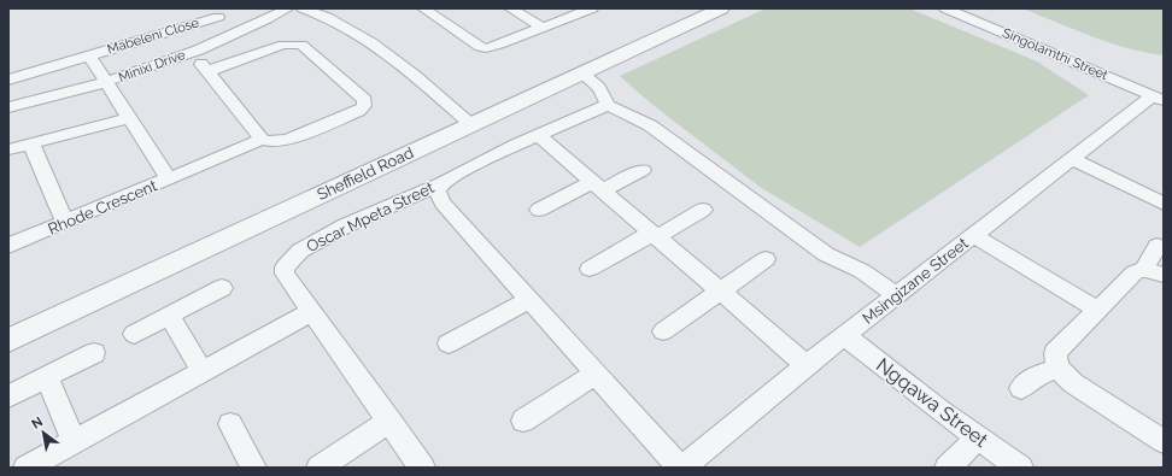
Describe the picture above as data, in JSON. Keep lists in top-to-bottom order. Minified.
{"streets":{"street":["Mabeleni Close","Singolamthi Street","Minixi Drive","Sheffield Road","Rhode Crescent","Oscar Mpeta Street","Msingizane Street","Ngqawa Street"]},"crossings":[["Mabeleni Close","Minixi Drive"],["Mabeleni Close","Rhode Crescent"],["Singolamthi Street","Msingizane Street"],["Minixi Drive","Rhode Crescent"],["Oscar Mpeta Street","Msingizane Street"],["Msingizane Street","Ngqawa Street"]],"north":"top left"}
